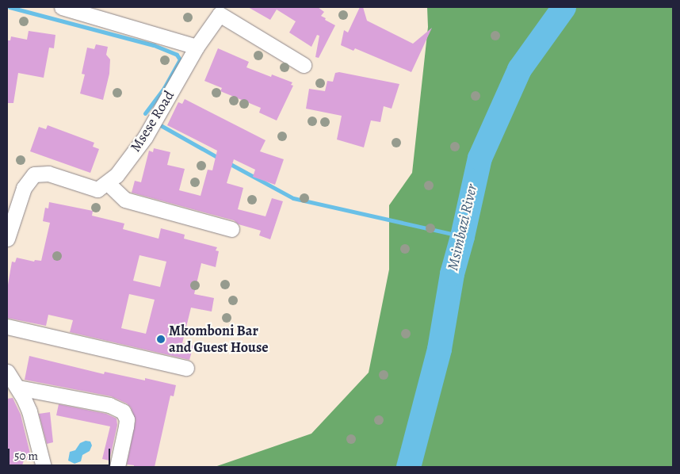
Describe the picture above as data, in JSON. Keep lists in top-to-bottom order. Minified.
{"streets":{"street":["Msese Road"]},"water":["Msimbazi River"],"places":["Mkomboni Bar and Guest House"],"scale_bar":"50 m"}
